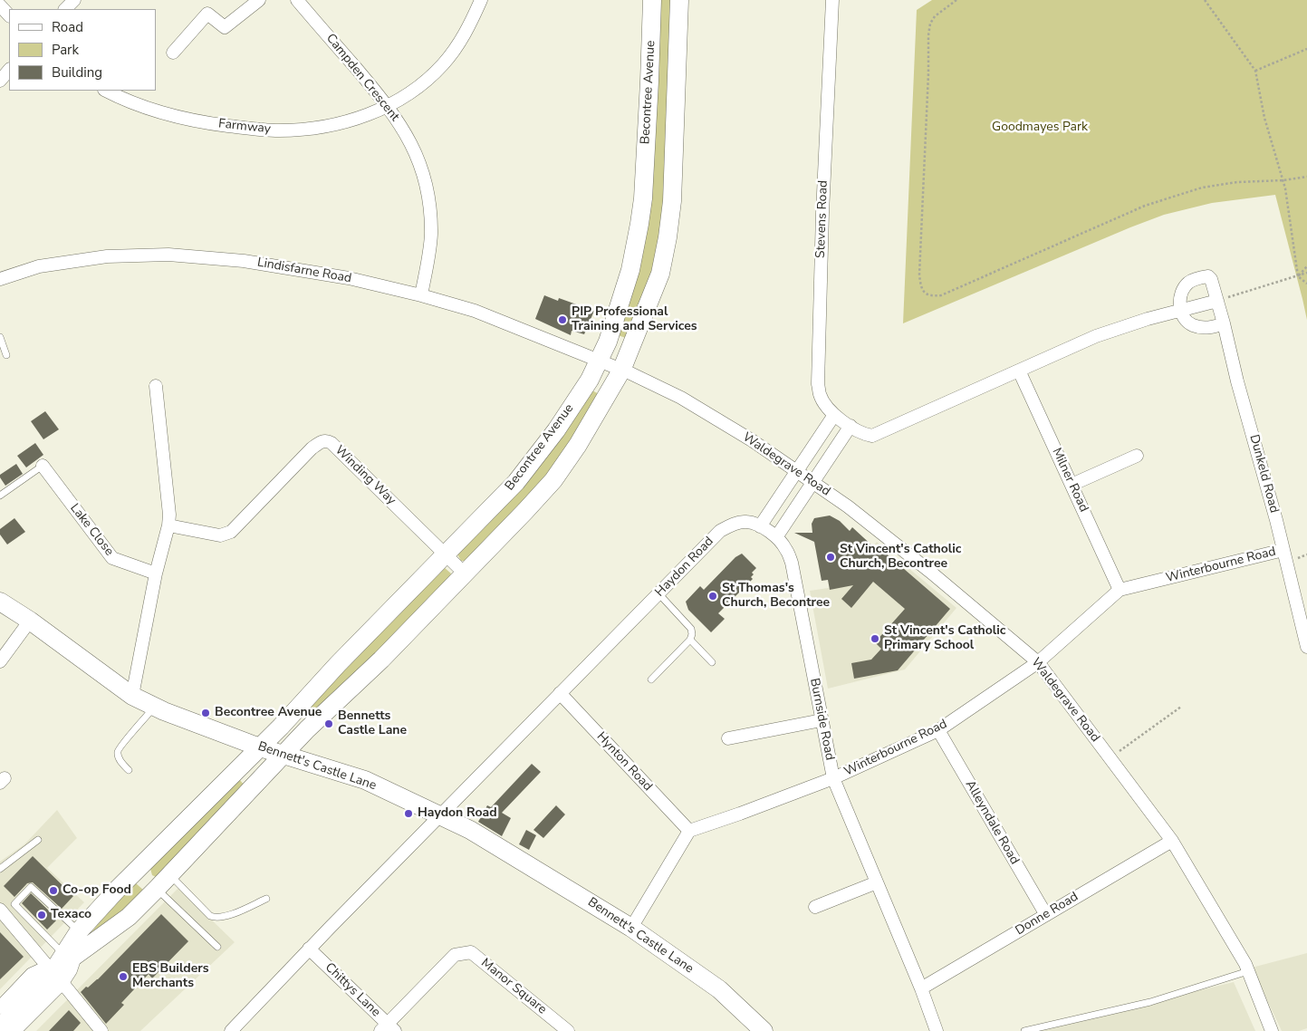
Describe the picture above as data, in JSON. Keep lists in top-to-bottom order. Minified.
{"streets":{"street":["Campden Crescent","Becontree Avenue","Farmway","Stevens Road","Lindisfarne Road","Waldegrave Road","Dunkeld Road","Winding Way","Milner Road","Lake Close","Winterbourne Road","Haydon Road","Burnside Road","Hynton Road","Bennett's Castle Lane","Alleyndale Road","Donne Road","Manor Square","Chittys Lane"]},"crossings":[["Campden Crescent","Farmway"],["Campden Crescent","Lindisfarne Road"],["Becontree Avenue","Lindisfarne Road"],["Becontree Avenue","Waldegrave Road"],["Becontree Avenue","Winding Way"],["Becontree Avenue","Bennett's Castle Lane"],["Stevens Road","Dunkeld Road"],["Stevens Road","Milner Road"],["Lindisfarne Road","Waldegrave Road"],["Waldegrave Road","Winterbourne Road"],["Waldegrave Road","Donne Road"],["Dunkeld Road","Winterbourne Road"],["Milner Road","Winterbourne Road"],["Winterbourne Road","Burnside Road"],["Winterbourne Road","Hynton Road"],["Winterbourne Road","Alleyndale Road"],["Haydon Road","Burnside Road"],["Haydon Road","Hynton Road"],["Haydon Road","Bennett's Castle Lane"],["Haydon Road","Chittys Lane"],["Burnside Road","Donne Road"],["Alleyndale Road","Donne Road"],["Manor Square","Chittys Lane"]],"parks":["Goodmayes Park"],"places":["PIP Professional Training and Services","St Vincent's Catholic Church, Becontree","St Thomas's Church, Becontree","St Vincent's Catholic Primary School","Becontree Avenue","Bennetts Castle Lane","Haydon Road","Co-op Food","Texaco","EBS Builders Merchants"],"legend":["Road","Park","Building"]}
